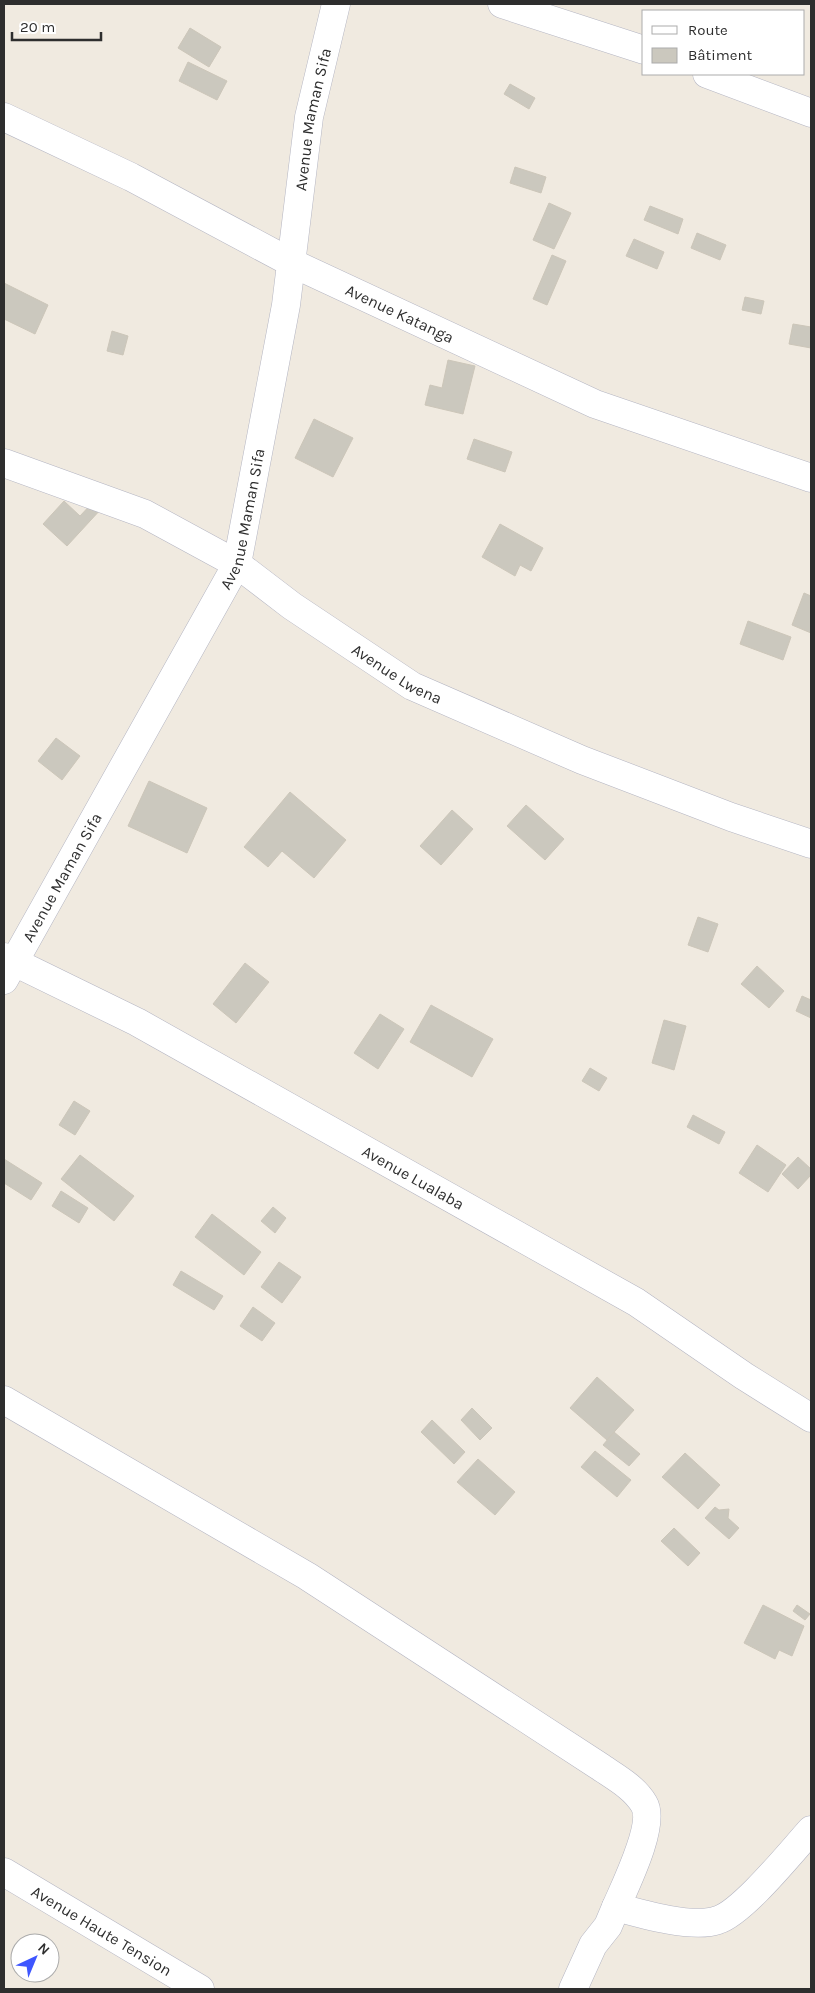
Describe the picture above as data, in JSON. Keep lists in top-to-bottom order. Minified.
{"streets":{"street":["Avenue Maman Sifa","Avenue Katanga","Avenue Lwena","Avenue Lualaba","Avenue Haute Tension"]},"crossings":[["Avenue Maman Sifa","Avenue Katanga"],["Avenue Maman Sifa","Avenue Lwena"],["Avenue Maman Sifa","Avenue Lualaba"]],"legend":["Route","Bâtiment"],"scale_bar":"20 m","north":"top right"}
